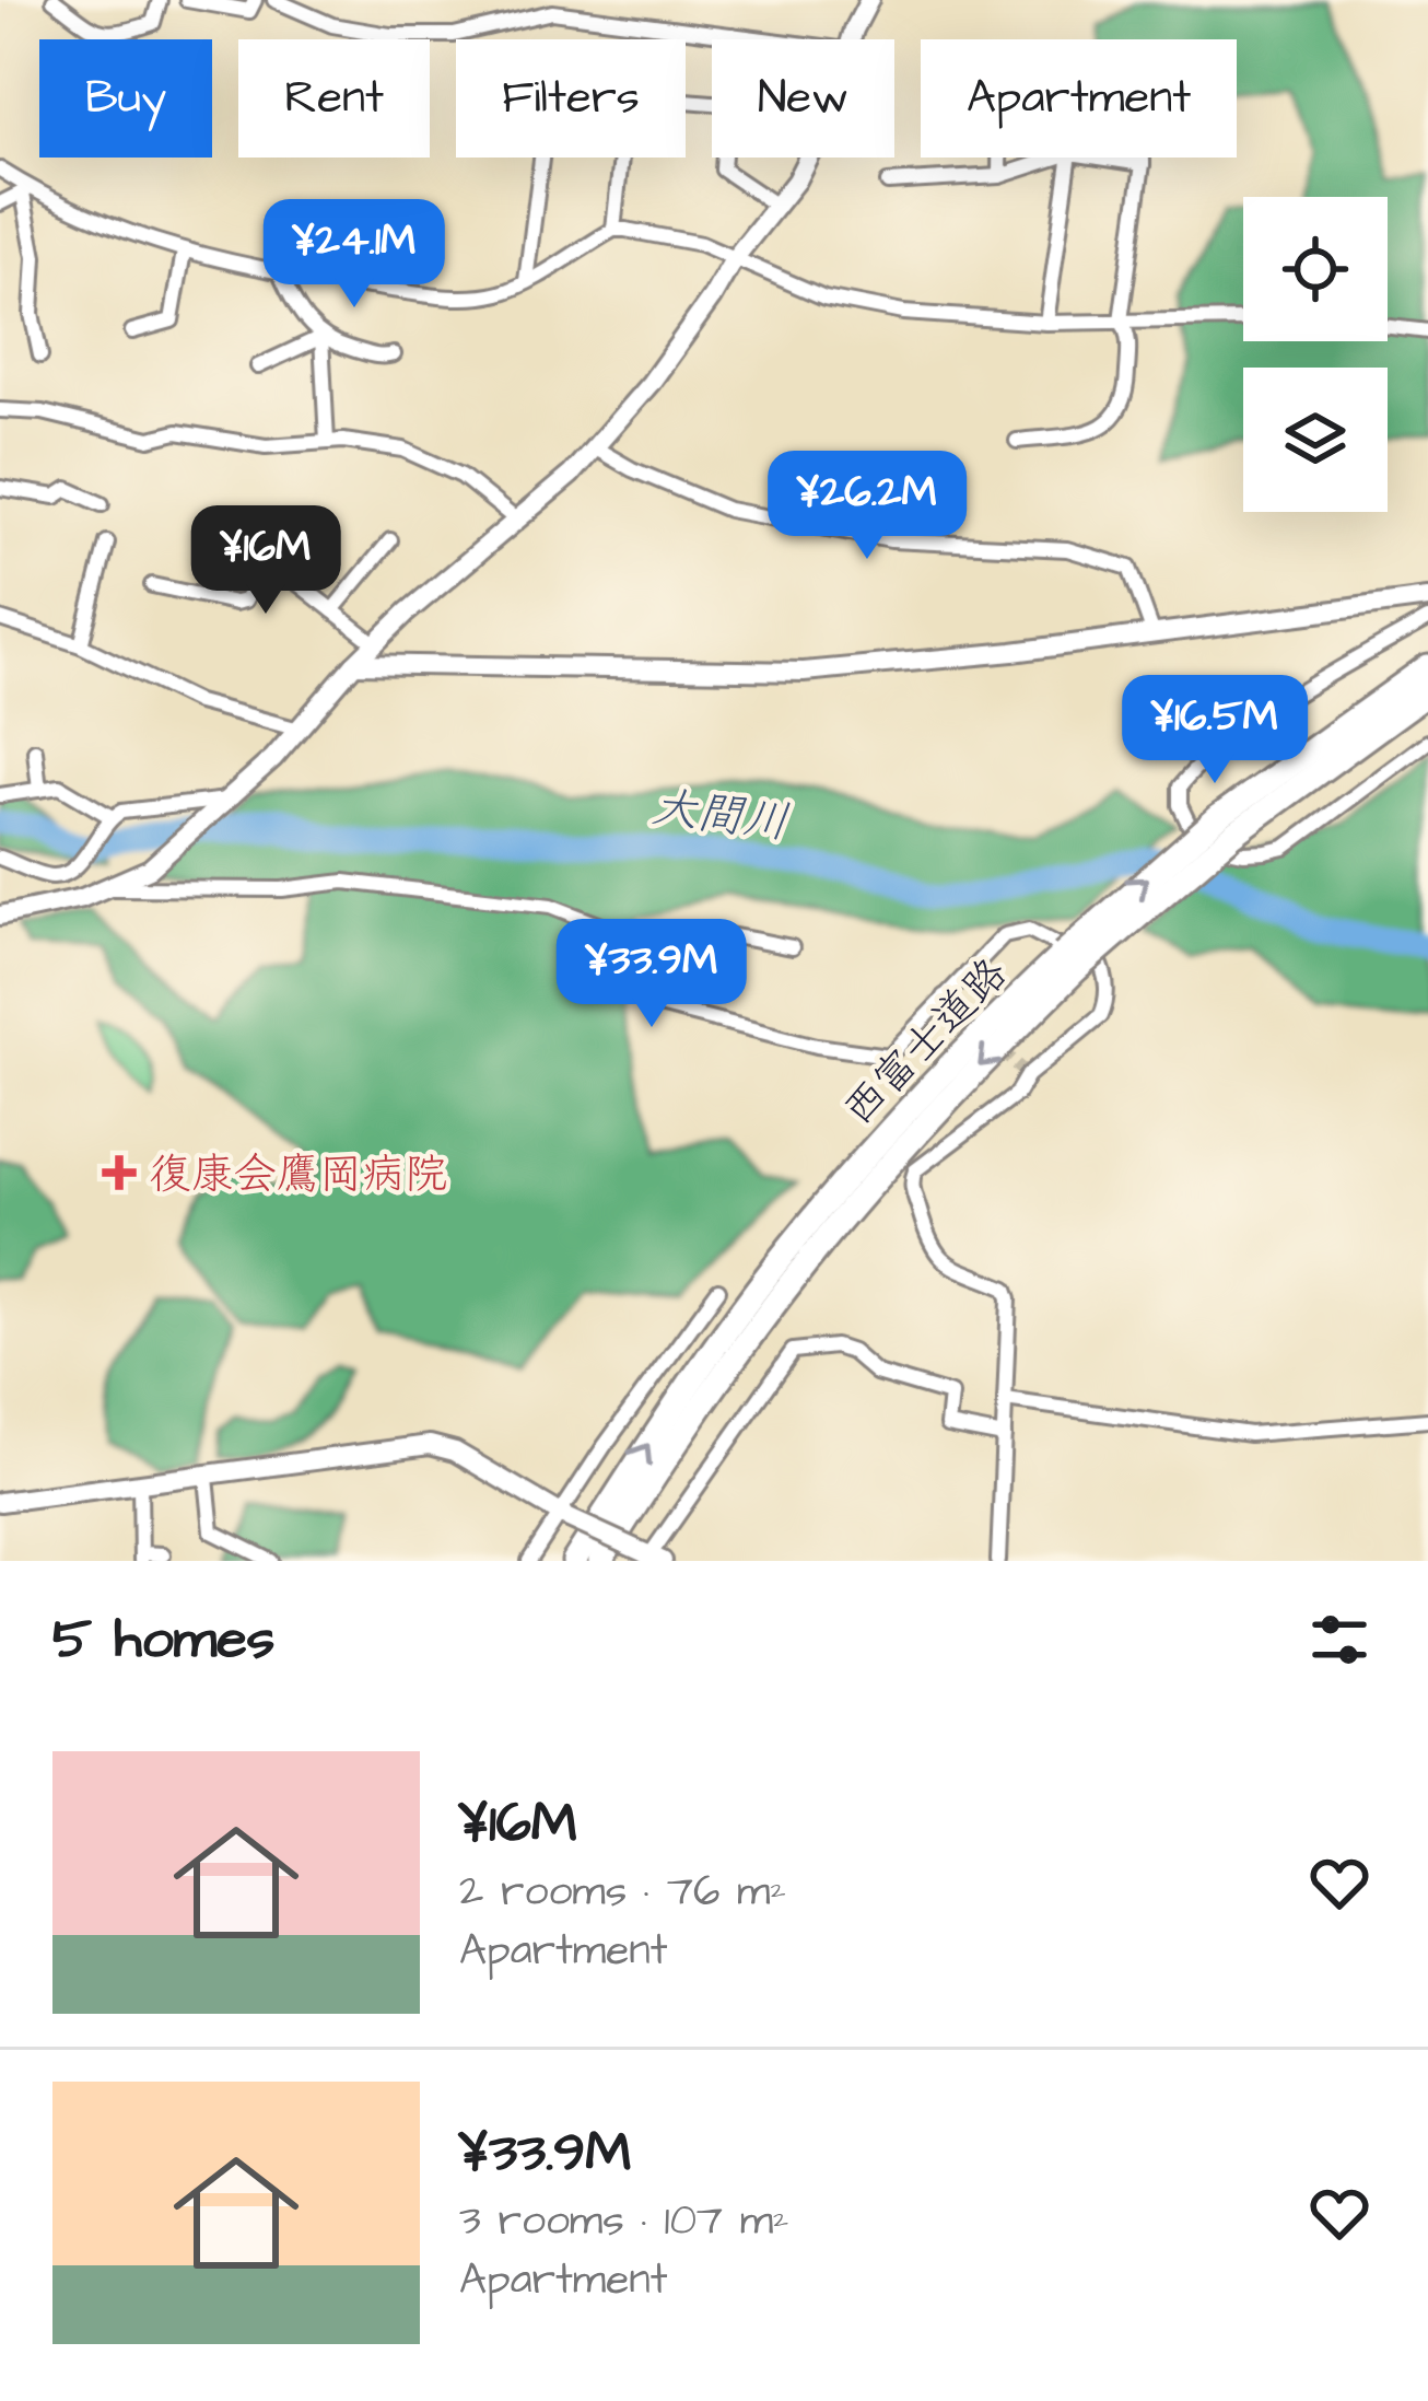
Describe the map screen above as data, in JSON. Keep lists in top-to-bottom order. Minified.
{"streets":{"highway":["西富士道路"]},"water":["大間川"],"places":{"health":["復康会鷹岡病院"]},"page":{"chip":["Buy","Rent","Filters","New","Apartment"],"price":["¥24.1M","¥26.2M","¥16M","¥16.5M","¥33.9M"],"heading":"5 homes","list":[{"name":"¥16M","note":"2 rooms · 76 m² · Apartment"},{"name":"¥33.9M","note":"3 rooms · 107 m² · Apartment"}]}}
